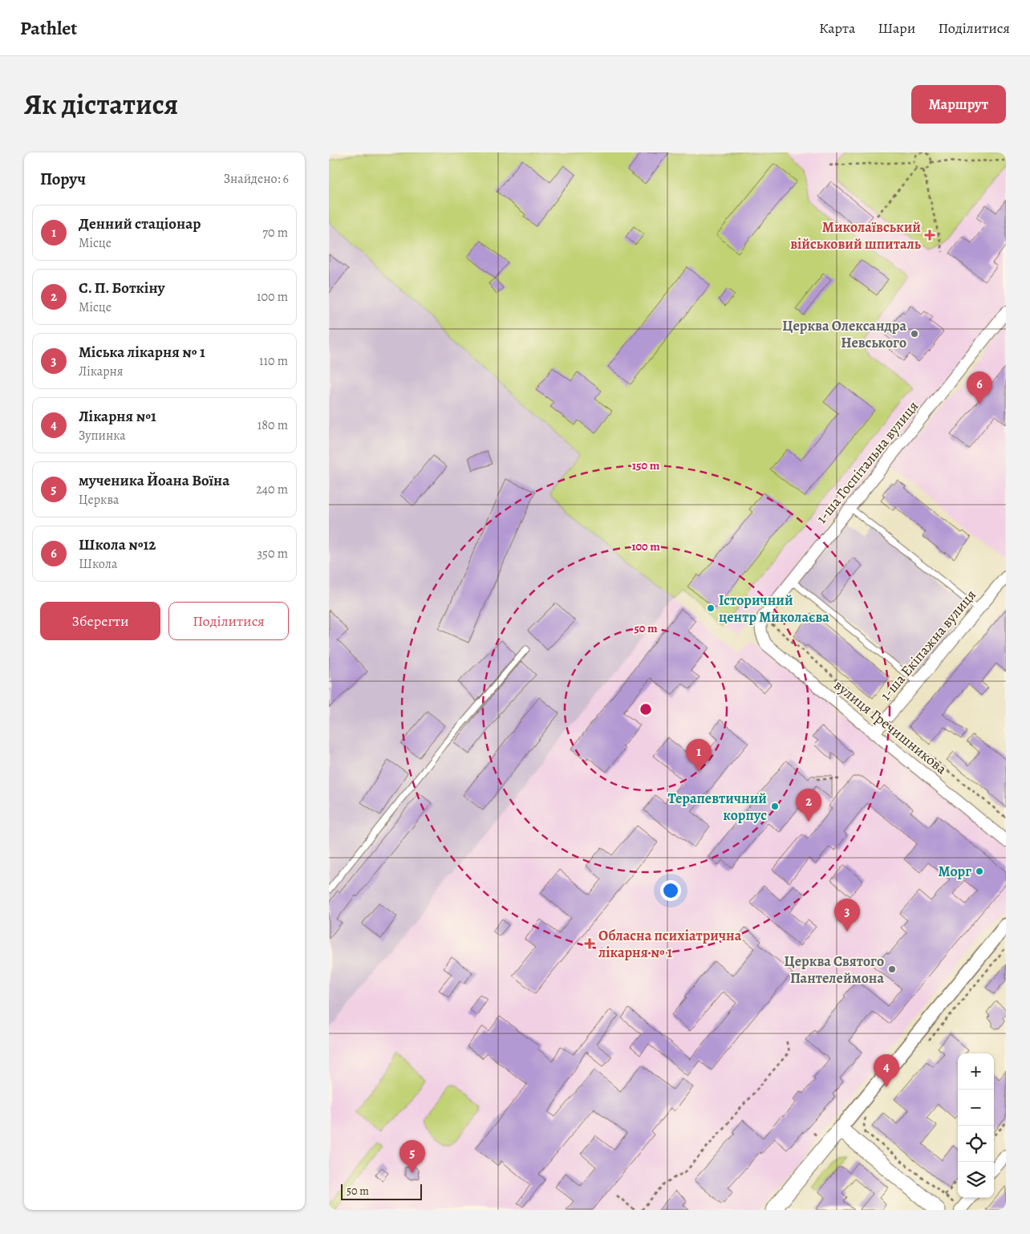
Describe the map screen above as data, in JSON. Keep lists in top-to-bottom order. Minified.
{"streets":{"street":["1-ша Госпітальна вулиця","1-ша Екіпажна вулиця","вулиця Гречишникова"]},"crossings":[["1-ша Госпітальна вулиця","вулиця Гречишникова"],["1-ша Екіпажна вулиця","вулиця Гречишникова"]],"places":{"health":["Миколаївський військовий шпиталь","Обласна психіатрична лікарня № 1"],"other":["Церква Олександра Невського","Історичний центр Миколаєва","Терапевтичний корпус","Морг","Церква Святого Пантелеймона"]},"scale_bar":"50 m","page":{"header":"Pathlet","nav":["Карта","Шари","Поділитися"],"title":"Як дістатися","buttons":["Маршрут",["Зберегти","Поділитися"]],"heading":["Поруч","Знайдено: 6"],"list":[{"mark":"1","name":"Денний стаціонар","note":"Місце","value":"70 m"},{"mark":"2","name":"С. П. Боткіну","note":"Місце","value":"100 m"},{"mark":"3","name":"Міська лікарня № 1","note":"Лікарня","value":"110 m"},{"mark":"4","name":"Лікарня №1","note":"Зупинка","value":"180 m"},{"mark":"5","name":"мученика Йоана Воїна","note":"Церква","value":"240 m"},{"mark":"6","name":"Школа №12","note":"Школа","value":"350 m"}],"pins":["6","1","2","3","4","5"],"map_buttons":["+","−"],"scale":"50 m"},"rings":["150 m","100 m","50 m"]}
